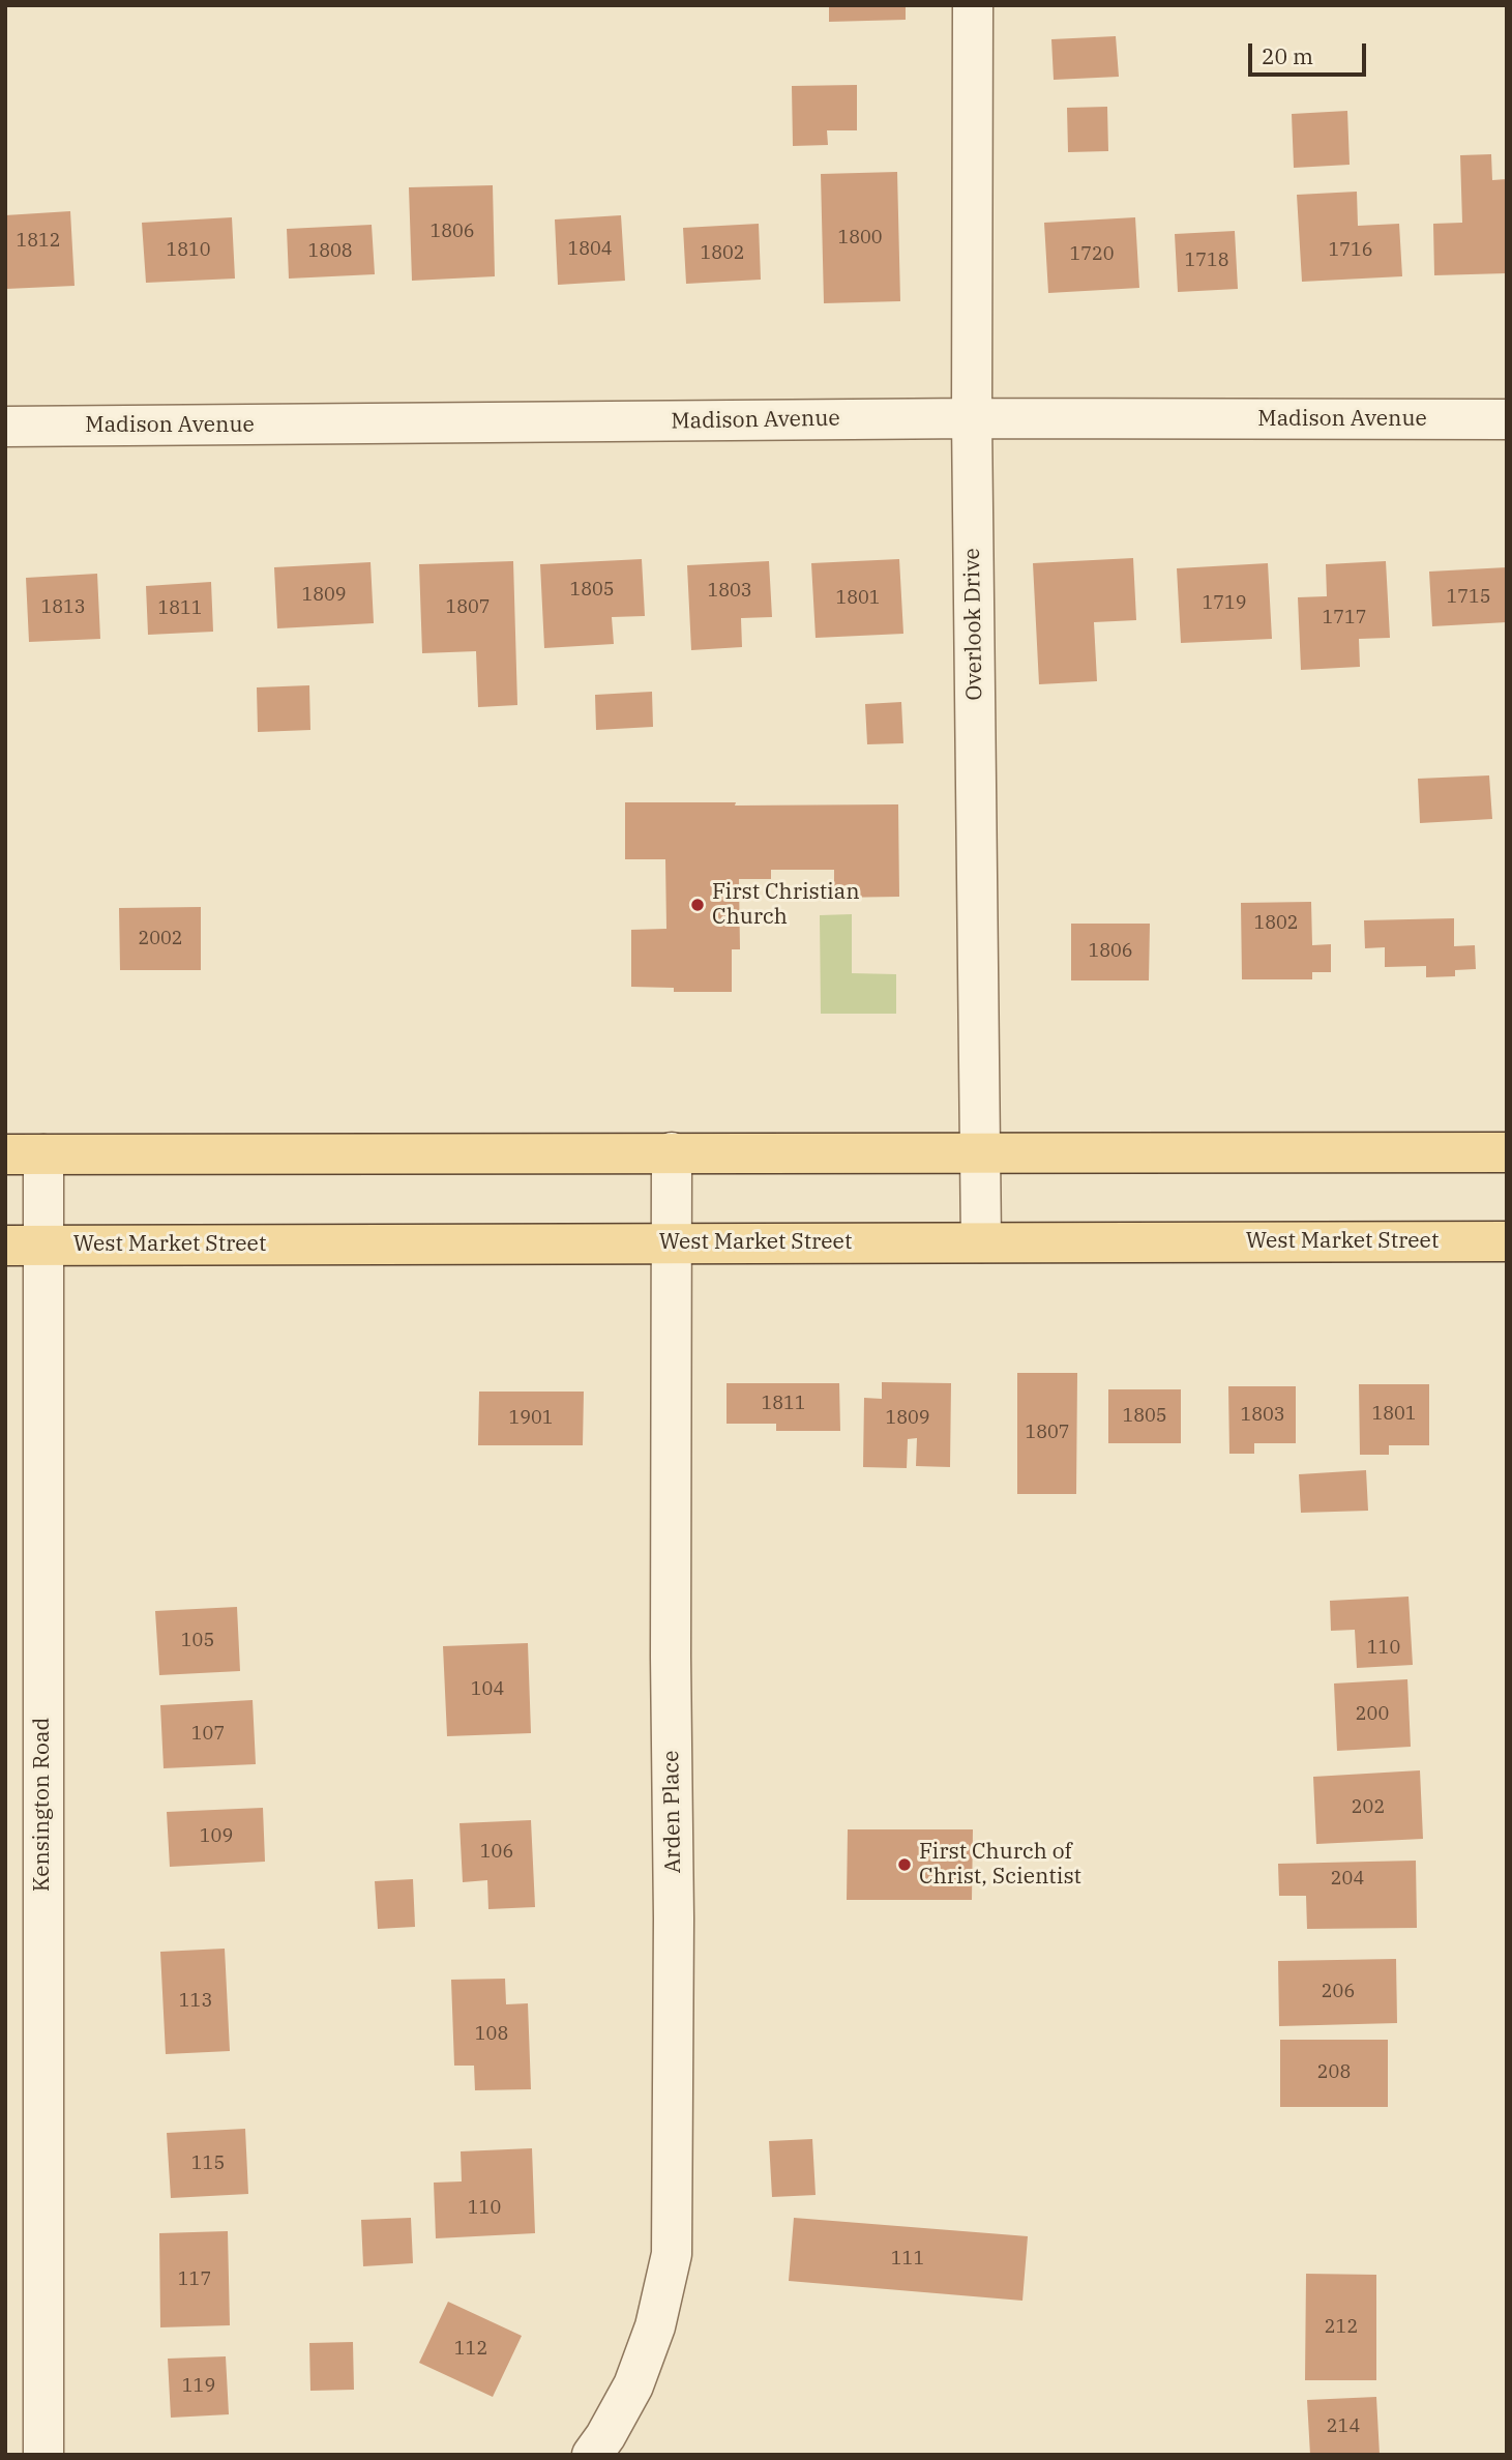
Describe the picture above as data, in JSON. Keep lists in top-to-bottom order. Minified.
{"streets":{"main road":["West Market Street"],"street":["Madison Avenue","Overlook Drive","Kensington Road","Arden Place"]},"crossings":[["Madison Avenue","Overlook Drive"],["Overlook Drive","West Market Street"],["West Market Street","Kensington Road"],["West Market Street","Arden Place"]],"places":["First Christian Church","First Church of Christ, Scientist"],"house_numbers":["1806","1800","1812","1804","1810","1716","1808","1802","1720","1718","1805","1803","1809","1715","1801","1719","1813","1807","1811","1717","1802","2002","1806","1811","1801","1803","1805","1901","1809","1807","105","110","104","200","107","202","109","106","204","206","113","108","208","115","110","111","117","212","112","119","214"],"scale_bar":"20 m"}
